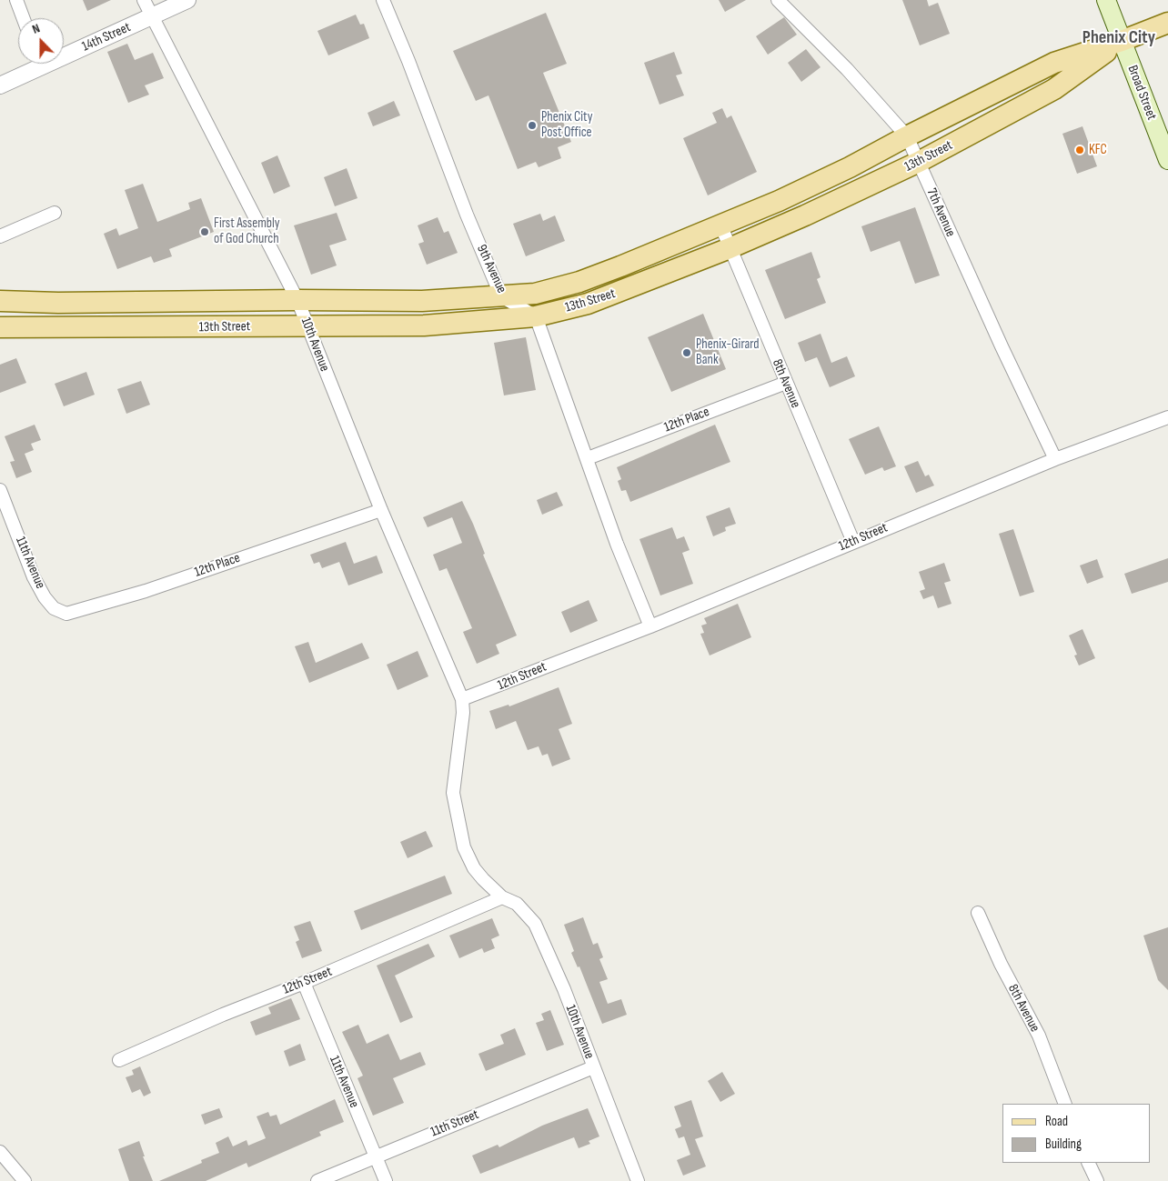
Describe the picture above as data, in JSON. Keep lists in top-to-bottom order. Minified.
{"streets":{"main road":["Broad Street","13th Street"],"street":["14th Street","7th Avenue","9th Avenue","10th Avenue","8th Avenue","12th Place","12th Street","11th Avenue","11th Street"]},"crossings":[["14th Street","10th Avenue"],["Broad Street","13th Street"],["13th Street","7th Avenue"],["13th Street","9th Avenue"],["13th Street","10th Avenue"],["13th Street","8th Avenue"],["7th Avenue","12th Street"],["10th Avenue","12th Place"],["10th Avenue","12th Street"],["10th Avenue","11th Street"],["8th Avenue","12th Place"],["8th Avenue","12th Street"],["12th Place","11th Avenue"],["12th Street","11th Avenue"],["11th Avenue","11th Street"]],"districts":["Phenix City"],"places":["Phenix City Post Office","KFC","First Assembly of God Church","Phenix-Girard Bank"],"legend":["Road","Building"],"north":"top"}
